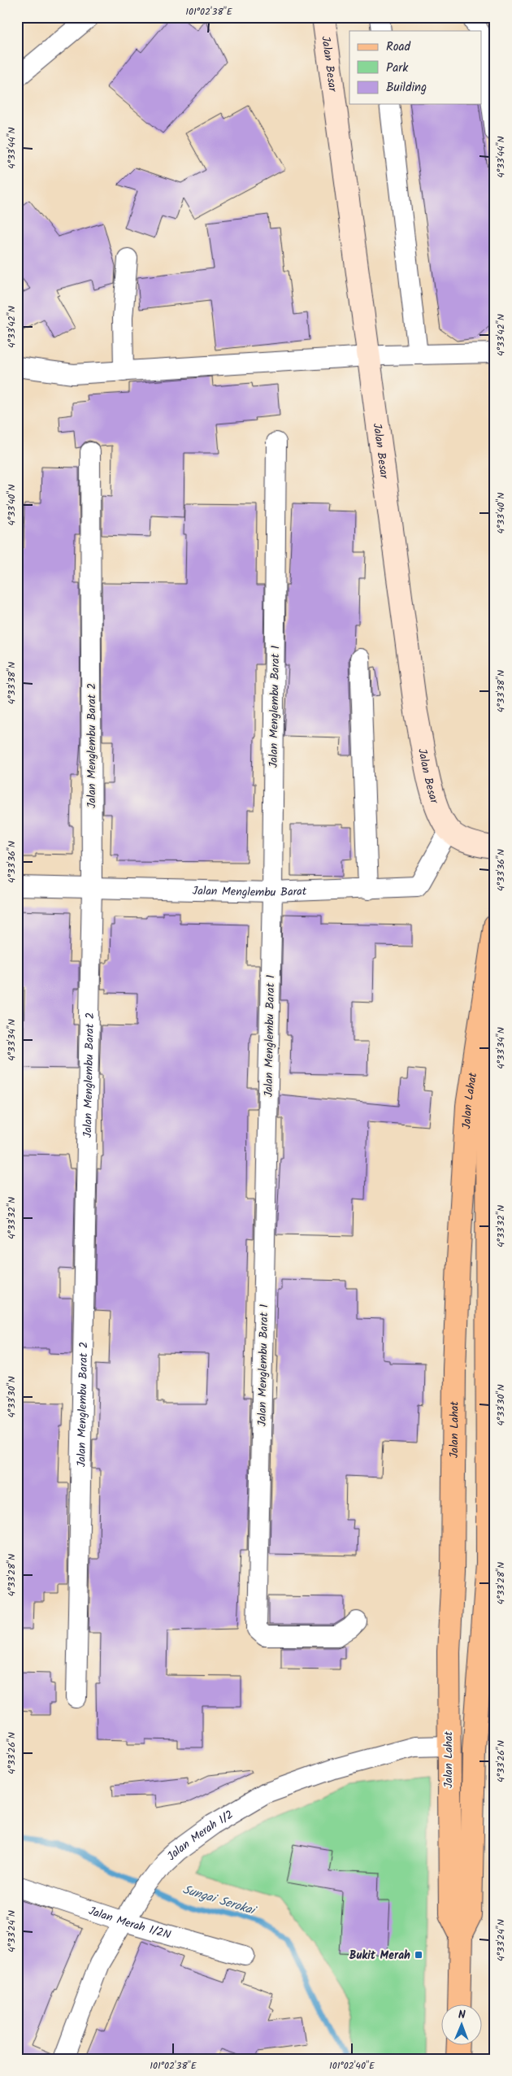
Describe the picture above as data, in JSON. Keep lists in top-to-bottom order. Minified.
{"streets":{"main road":["Jalan Besar","Jalan Lahat"],"street":["Jalan Menglembu Barat 1","Jalan Menglembu Barat 2","Jalan Menglembu Barat","Jalan Merah 1/2","Jalan Merah 1/2N"]},"crossings":[["Jalan Besar","Jalan Menglembu Barat"],["Jalan Menglembu Barat 1","Jalan Menglembu Barat"],["Jalan Menglembu Barat 2","Jalan Menglembu Barat"],["Jalan Lahat","Jalan Merah 1/2"],["Jalan Merah 1/2","Jalan Merah 1/2N"]],"water":["Sungai Serokai"],"places":{"transit":["Bukit Merah"]},"legend":["Road","Park","Building"],"north":"top","coordinates":["101°02'38\"E","4°33'44\"N","4°33'42\"N","4°33'40\"N","4°33'38\"N","4°33'36\"N","4°33'34\"N","4°33'32\"N","4°33'30\"N","4°33'28\"N","4°33'26\"N","4°33'24\"N","101°02'40\"E"]}
